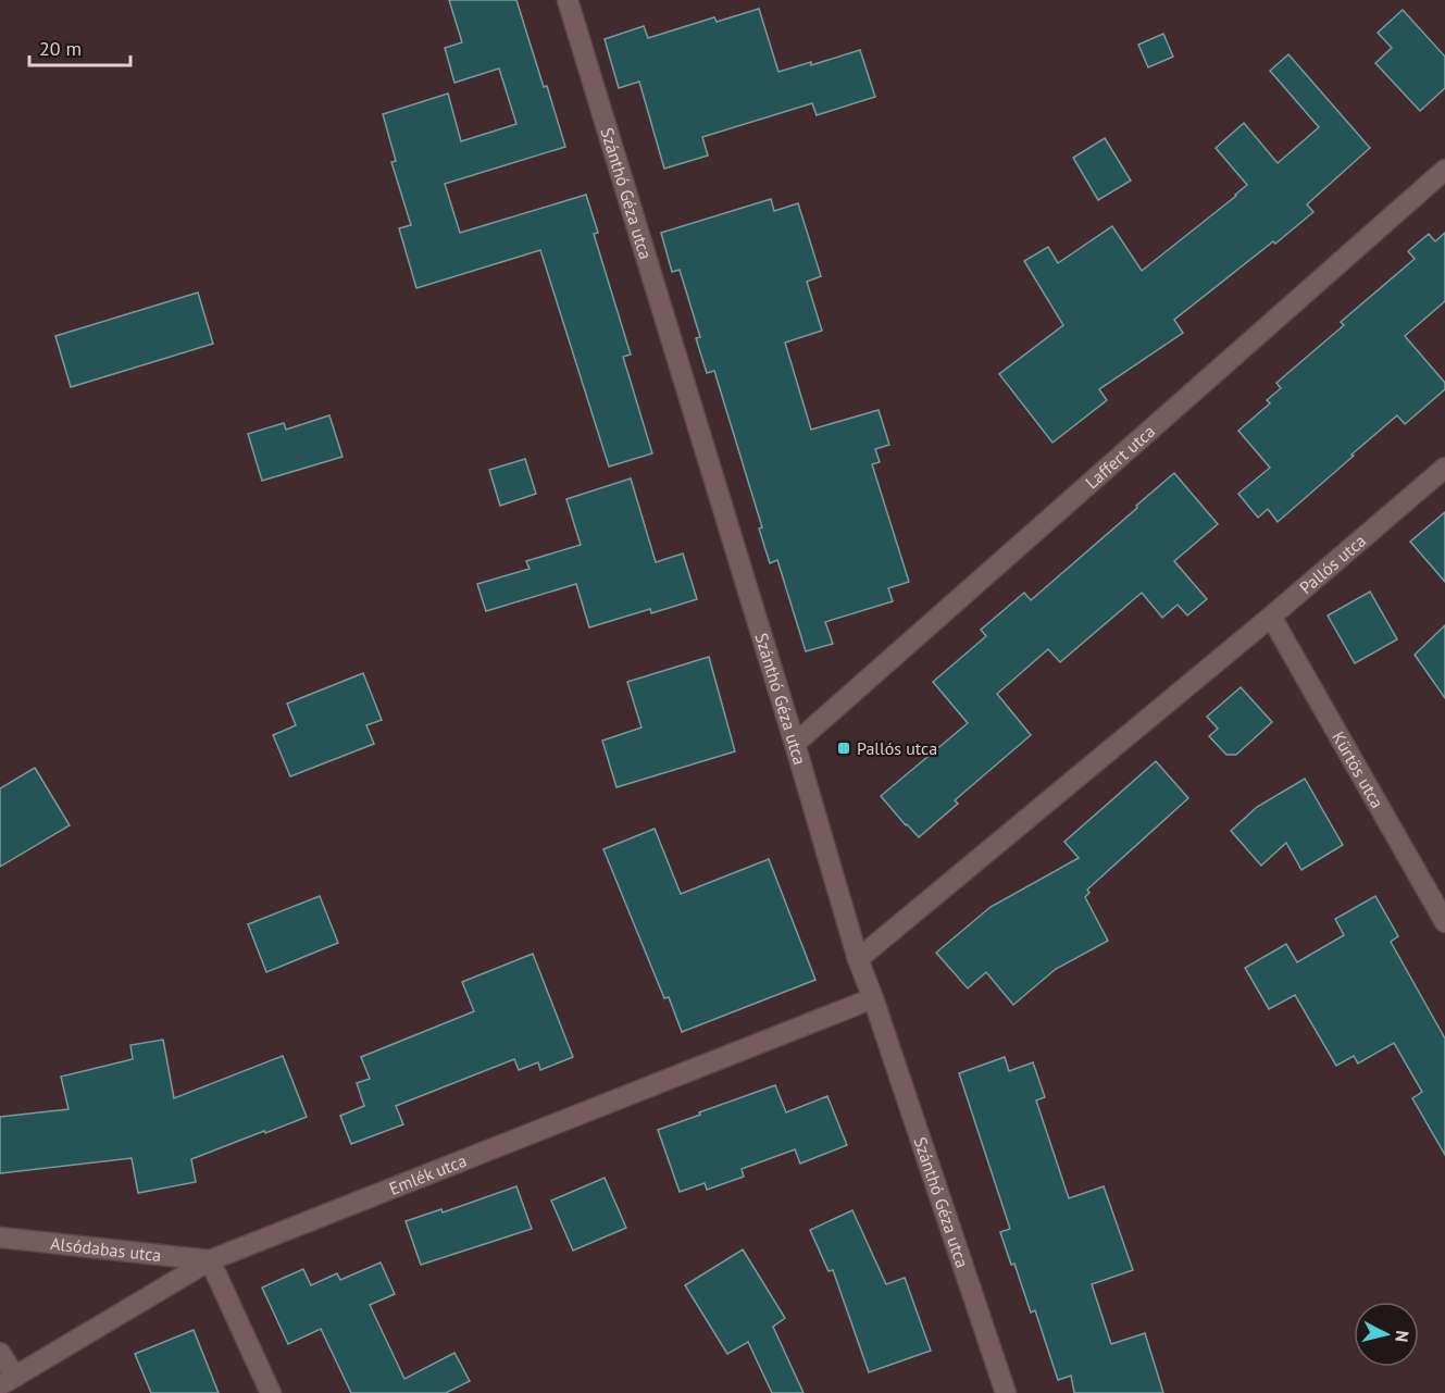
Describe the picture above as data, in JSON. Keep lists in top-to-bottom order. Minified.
{"streets":{"street":["Szánthó Géza utca","Laffert utca","Pallós utca","Kürtös utca","Emlék utca","Alsódabas utca"]},"crossings":[["Szánthó Géza utca","Laffert utca"],["Szánthó Géza utca","Pallós utca"],["Szánthó Géza utca","Emlék utca"],["Pallós utca","Kürtös utca"],["Emlék utca","Alsódabas utca"]],"places":{"transit":["Pallós utca"]},"scale_bar":"20 m","north":"right"}
